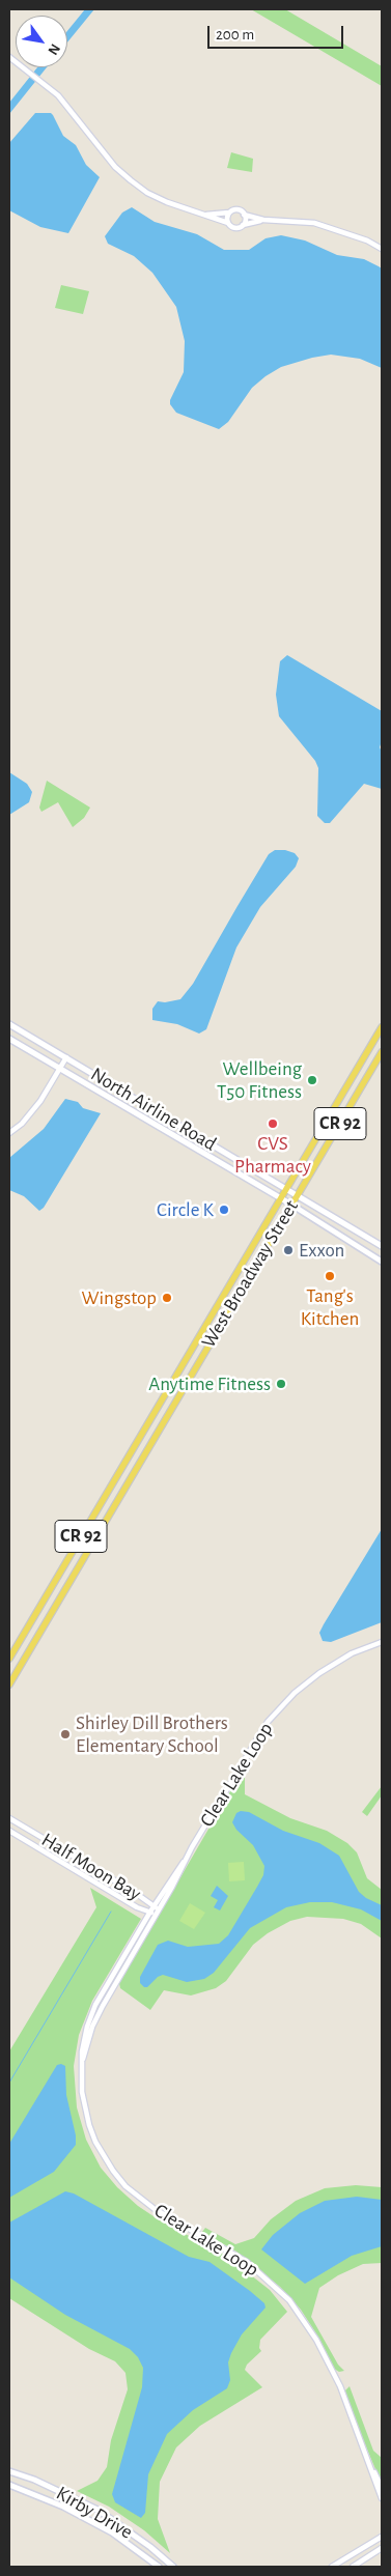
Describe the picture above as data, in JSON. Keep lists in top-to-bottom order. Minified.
{"streets":{"main road":["North Airline Road","CR 92","West Broadway Street","Kirby Drive"],"street":["Clear Lake Loop","Half Moon Bay"]},"crossings":[["North Airline Road","West Broadway Street"],["Clear Lake Loop","Half Moon Bay"]],"places":["Wellbeing T50 Fitness","CVS Pharmacy","Circle K","Exxon","Tang's Kitchen","Wingstop","Anytime Fitness","Shirley Dill Brothers Elementary School"],"scale_bar":"200 m","north":"bottom right"}
